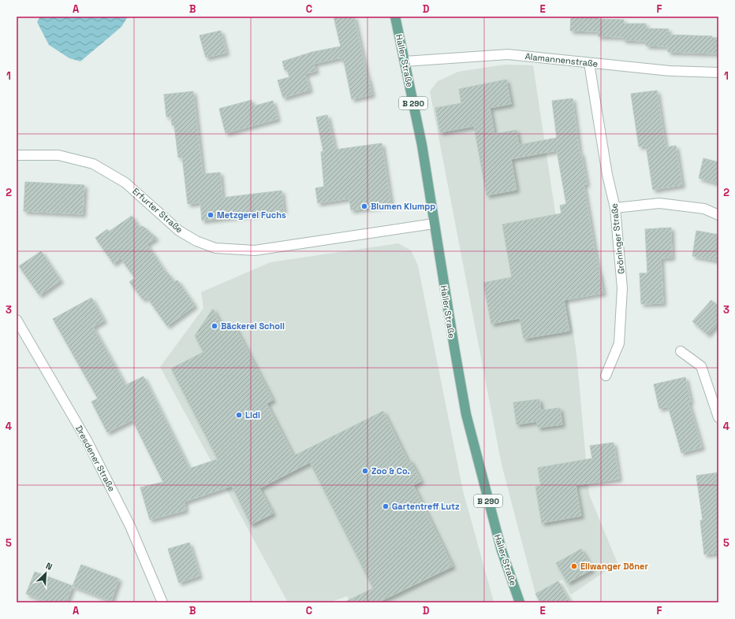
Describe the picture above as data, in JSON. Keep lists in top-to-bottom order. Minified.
{"streets":{"main road":["Haller Straße","B 290"],"street":["Alamannenstraße","Erfurter Straße","Gröninger Straße","Dresdener Straße"]},"crossings":[["Alamannenstraße","Haller Straße"],["Alamannenstraße","Gröninger Straße"],["Haller Straße","Erfurter Straße"]],"places":["Blumen Klumpp","Metzgerei Fuchs","Bäckerei Scholl","Lidl","Zoo & Co.","Gartentreff Lutz","Ellwanger Döner"],"north":"top right","grid":{"columns":["A","B","C","D","E","F"],"rows":["1","2","3","4","5"]}}
